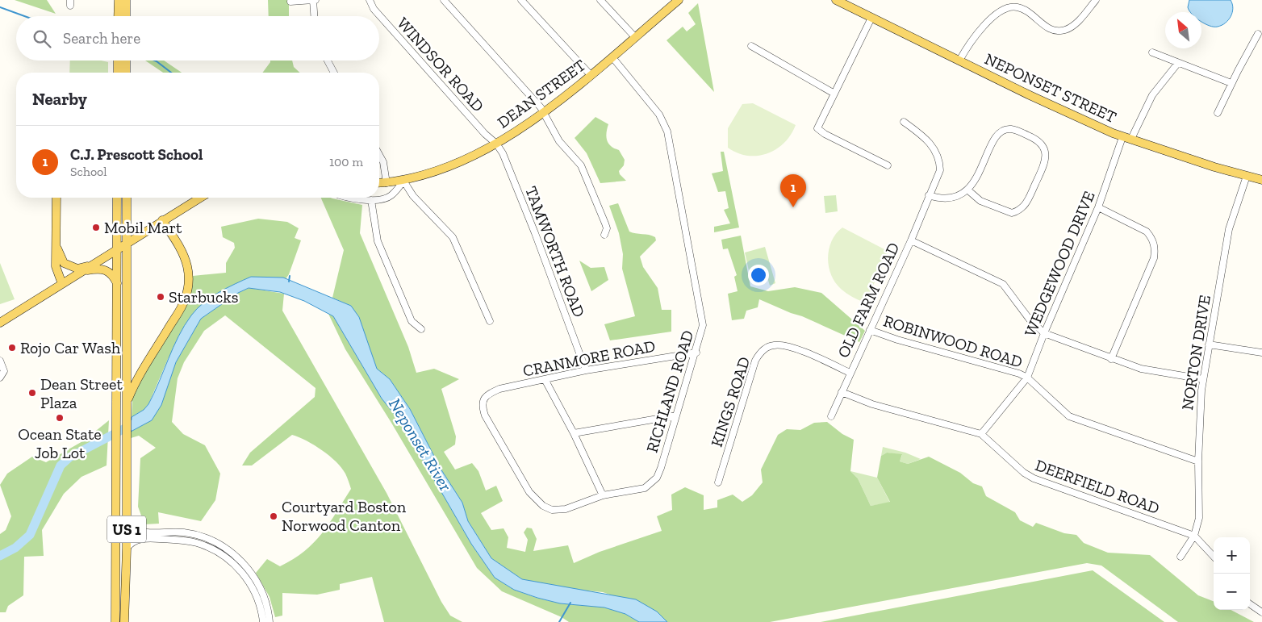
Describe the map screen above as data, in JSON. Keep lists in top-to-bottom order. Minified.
{"streets":{"main road":["NEPONSET STREET","DEAN STREET","US 1"],"street":["WINDSOR ROAD","TAMWORTH ROAD","WEDGEWOOD DRIVE","OLD FARM ROAD","ROBINWOOD ROAD","NORTON DRIVE","CRANMORE ROAD","RICHLAND ROAD","KINGS ROAD","DEERFIELD ROAD"]},"crossings":[["WINDSOR ROAD","DEAN STREET"],["WINDSOR ROAD","TAMWORTH ROAD"],["NEPONSET STREET","WEDGEWOOD DRIVE"],["NEPONSET STREET","NORTON DRIVE"],["DEAN STREET","TAMWORTH ROAD"],["DEAN STREET","RICHLAND ROAD"],["TAMWORTH ROAD","CRANMORE ROAD"],["WEDGEWOOD DRIVE","ROBINWOOD ROAD"],["WEDGEWOOD DRIVE","DEERFIELD ROAD"],["OLD FARM ROAD","ROBINWOOD ROAD"],["OLD FARM ROAD","KINGS ROAD"],["OLD FARM ROAD","DEERFIELD ROAD"],["ROBINWOOD ROAD","NORTON DRIVE"],["NORTON DRIVE","DEERFIELD ROAD"],["CRANMORE ROAD","RICHLAND ROAD"]],"water":["Neponset River"],"places":["Mobil Mart","Starbucks","Rojo Car Wash","Dean Street Plaza","Ocean State Job Lot","Courtyard Boston Norwood Canton"],"north":"top left","page":{"search":"Search here","heading":"Nearby","list":[{"mark":"1","name":"C.J. Prescott School","note":"School","value":"100 m"}],"pins":"1","map_buttons":["+","−"]}}
